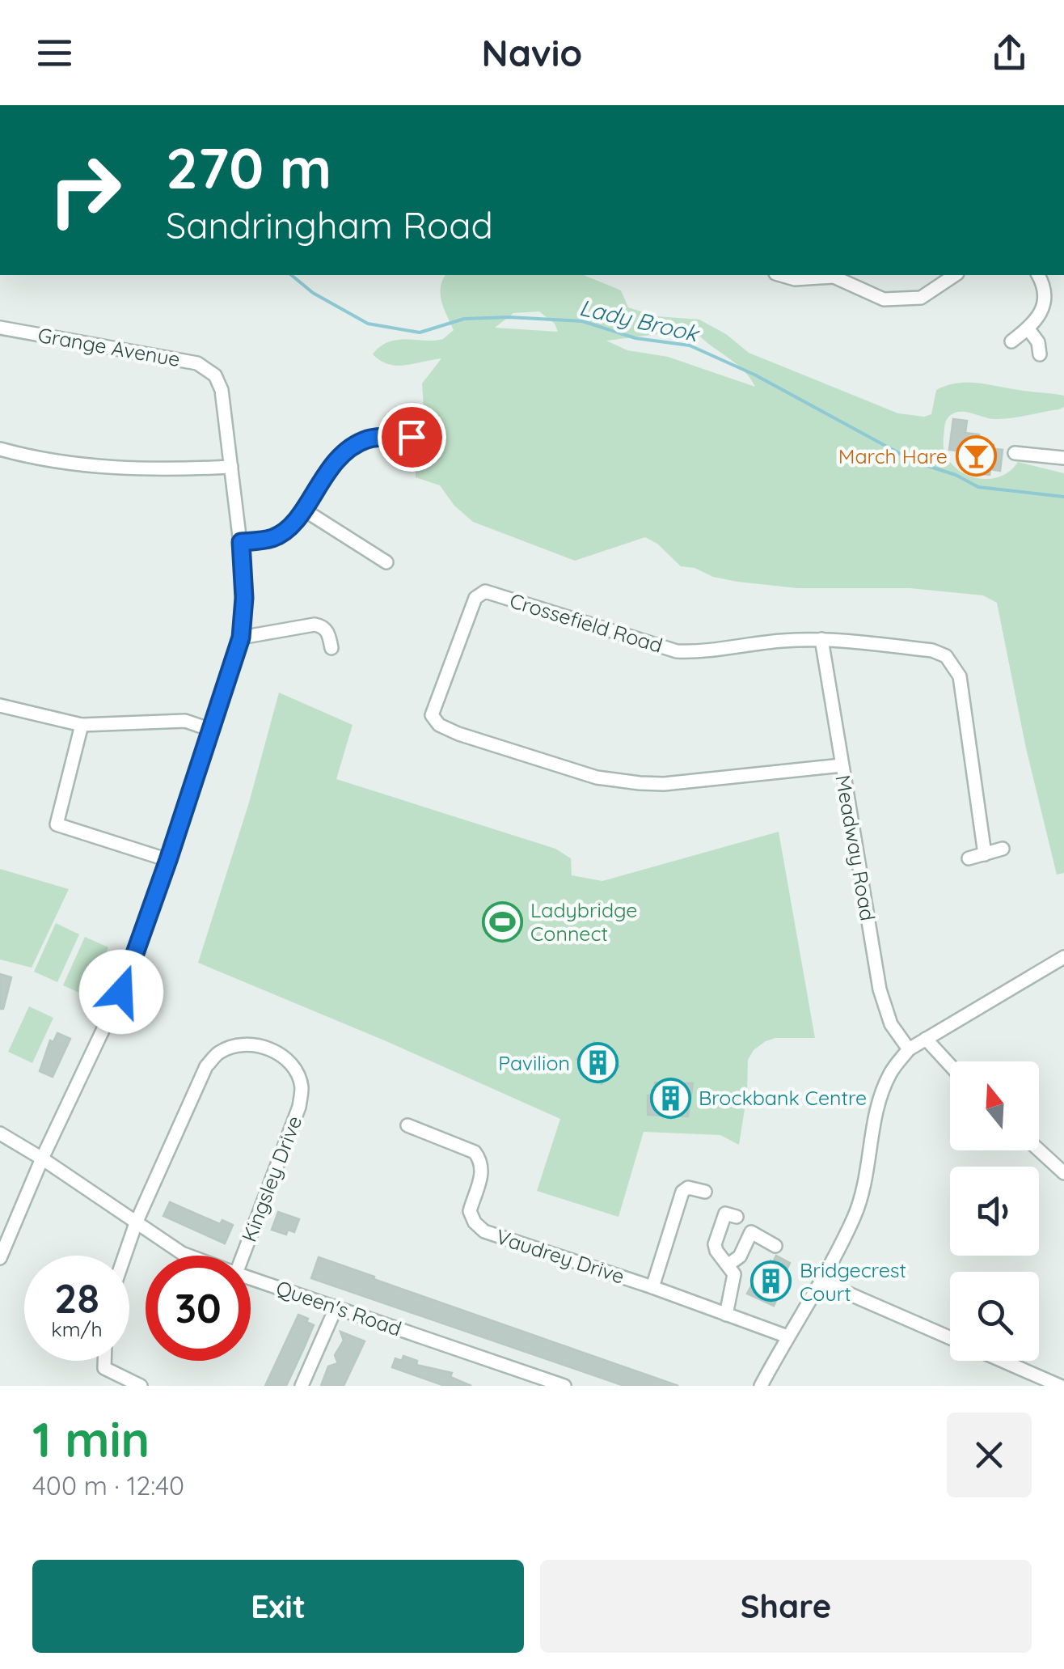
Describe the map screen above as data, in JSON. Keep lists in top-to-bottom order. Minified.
{"streets":{"street":["Grange Avenue","Crossefield Road","Meadway Road","Kingsley Drive","Vaudrey Drive","Queen's Road"]},"crossings":[["Crossefield Road","Meadway Road"],["Kingsley Drive","Queen's Road"]],"water":["Lady Brook"],"places":{"bar":["March Hare"],"sports":["Ladybridge Connect"],"building":["Pavilion","Brockbank Centre","Bridgecrest Court"]},"north":"top","page":{"header":"Navio","turn":["270 m","Sandringham Road"],"speed":"28 km/h","limit":"30","heading":["1 min","400 m · 12:40"],"buttons":["Exit","Share"]}}
